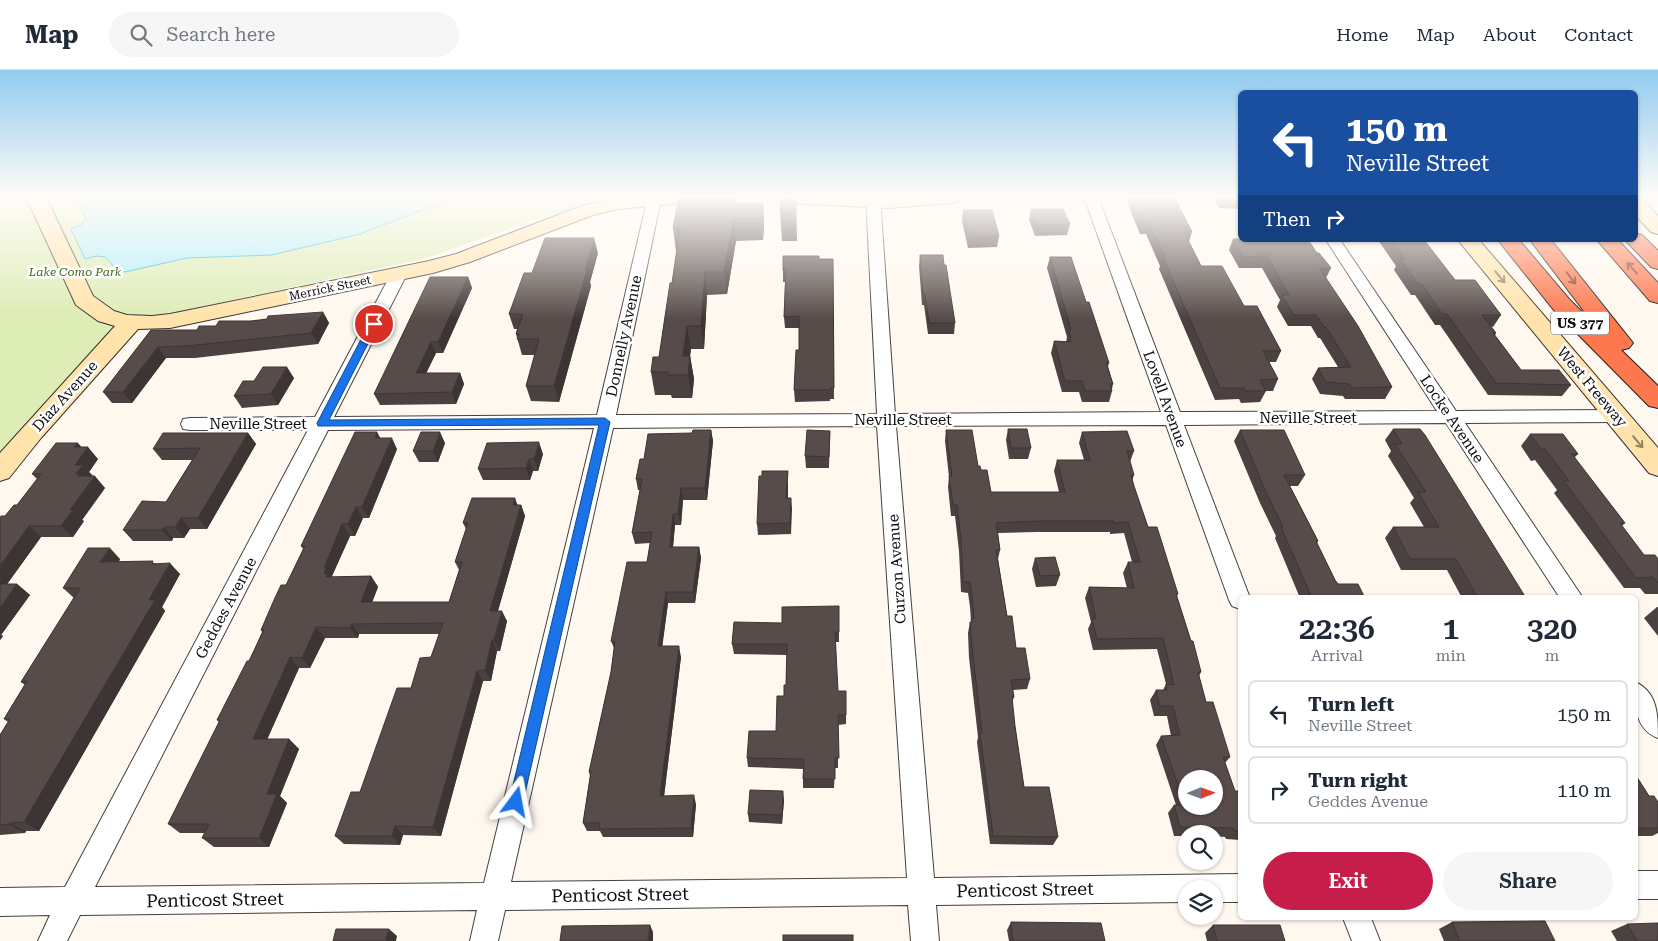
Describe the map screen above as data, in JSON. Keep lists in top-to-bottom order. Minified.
{"streets":{"highway":["US 377"],"street":["Merrick Street","Donnelly Avenue","West Freeway","Diaz Avenue","Lovell Avenue","Neville Street","Locke Avenue","Curzon Avenue","Geddes Avenue","Penticost Street"]},"crossings":[["Merrick Street","Diaz Avenue"],["Merrick Street","Geddes Avenue"],["Donnelly Avenue","Neville Street"],["Donnelly Avenue","Penticost Street"],["West Freeway","Neville Street"],["Lovell Avenue","Neville Street"],["Neville Street","Locke Avenue"],["Neville Street","Curzon Avenue"],["Neville Street","Geddes Avenue"],["Curzon Avenue","Penticost Street"],["Geddes Avenue","Penticost Street"]],"one_way":["West Freeway"],"parks":["Lake Como Park"],"north":"right","page":{"header":"Map","search":"Search here","nav":["Home","Map","About","Contact"],"turn":["150 m","Neville Street"],"then":"Then","eta":["22:36","Arrival","1","min","320","m"],"list":[{"name":"Turn left","note":"Neville Street","value":"150 m"},{"name":"Turn right","note":"Geddes Avenue","value":"110 m"}],"buttons":["Exit","Share"]}}
